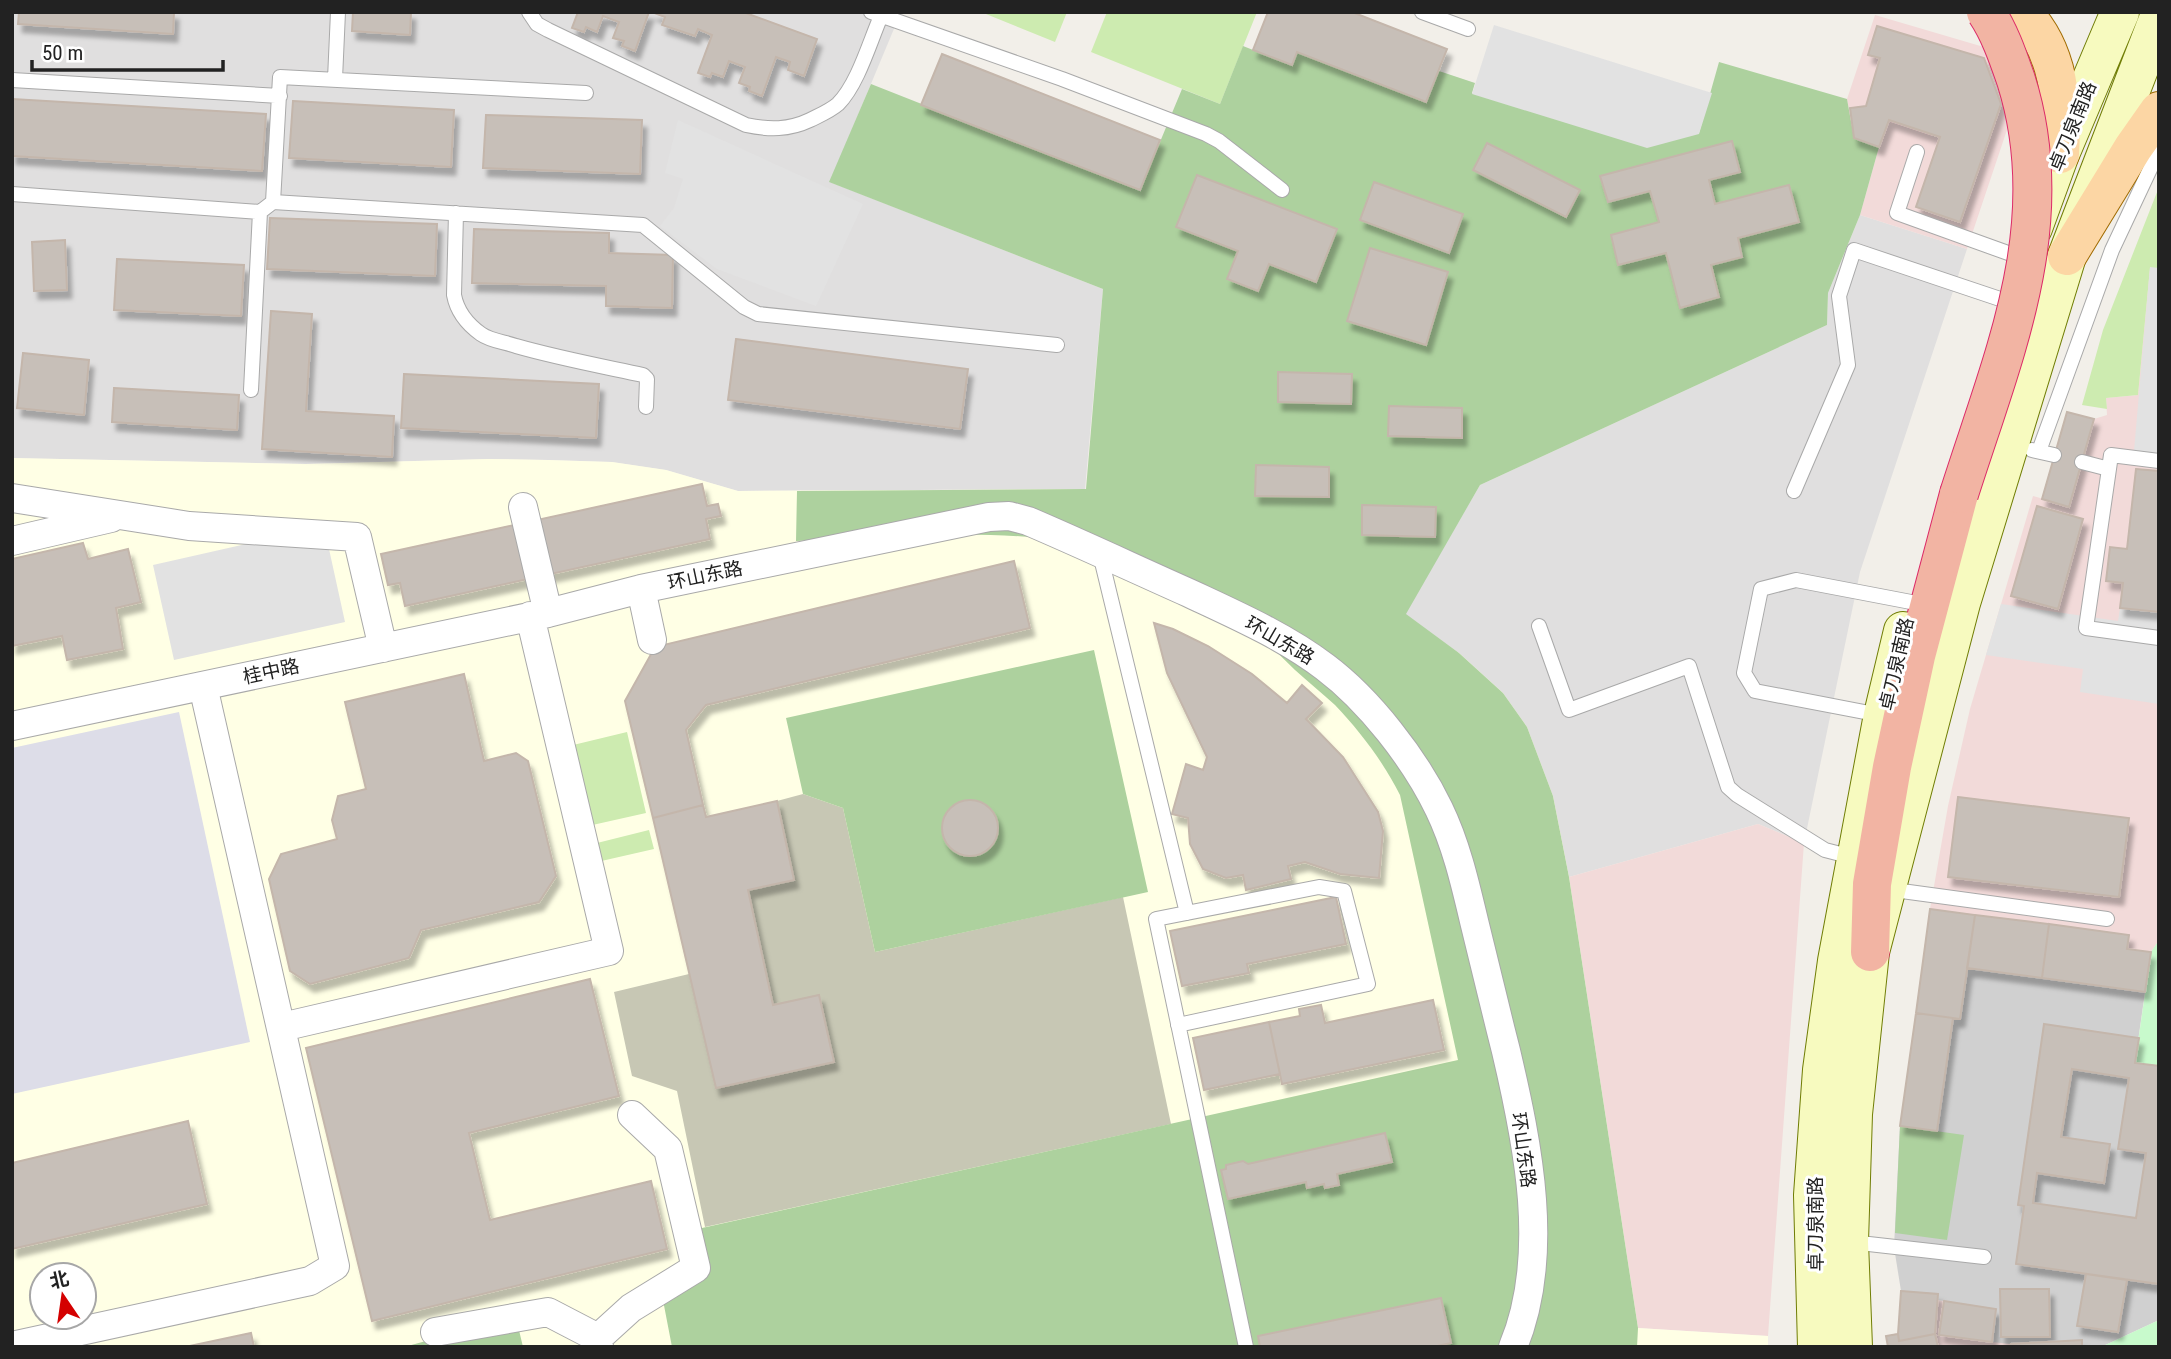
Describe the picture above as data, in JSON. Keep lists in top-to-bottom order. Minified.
{"streets":{"main road":["卓刀泉南路"],"street":["环山东路","桂中路"]},"crossings":[["环山东路","桂中路"]],"scale_bar":"50 m","north":"top"}
